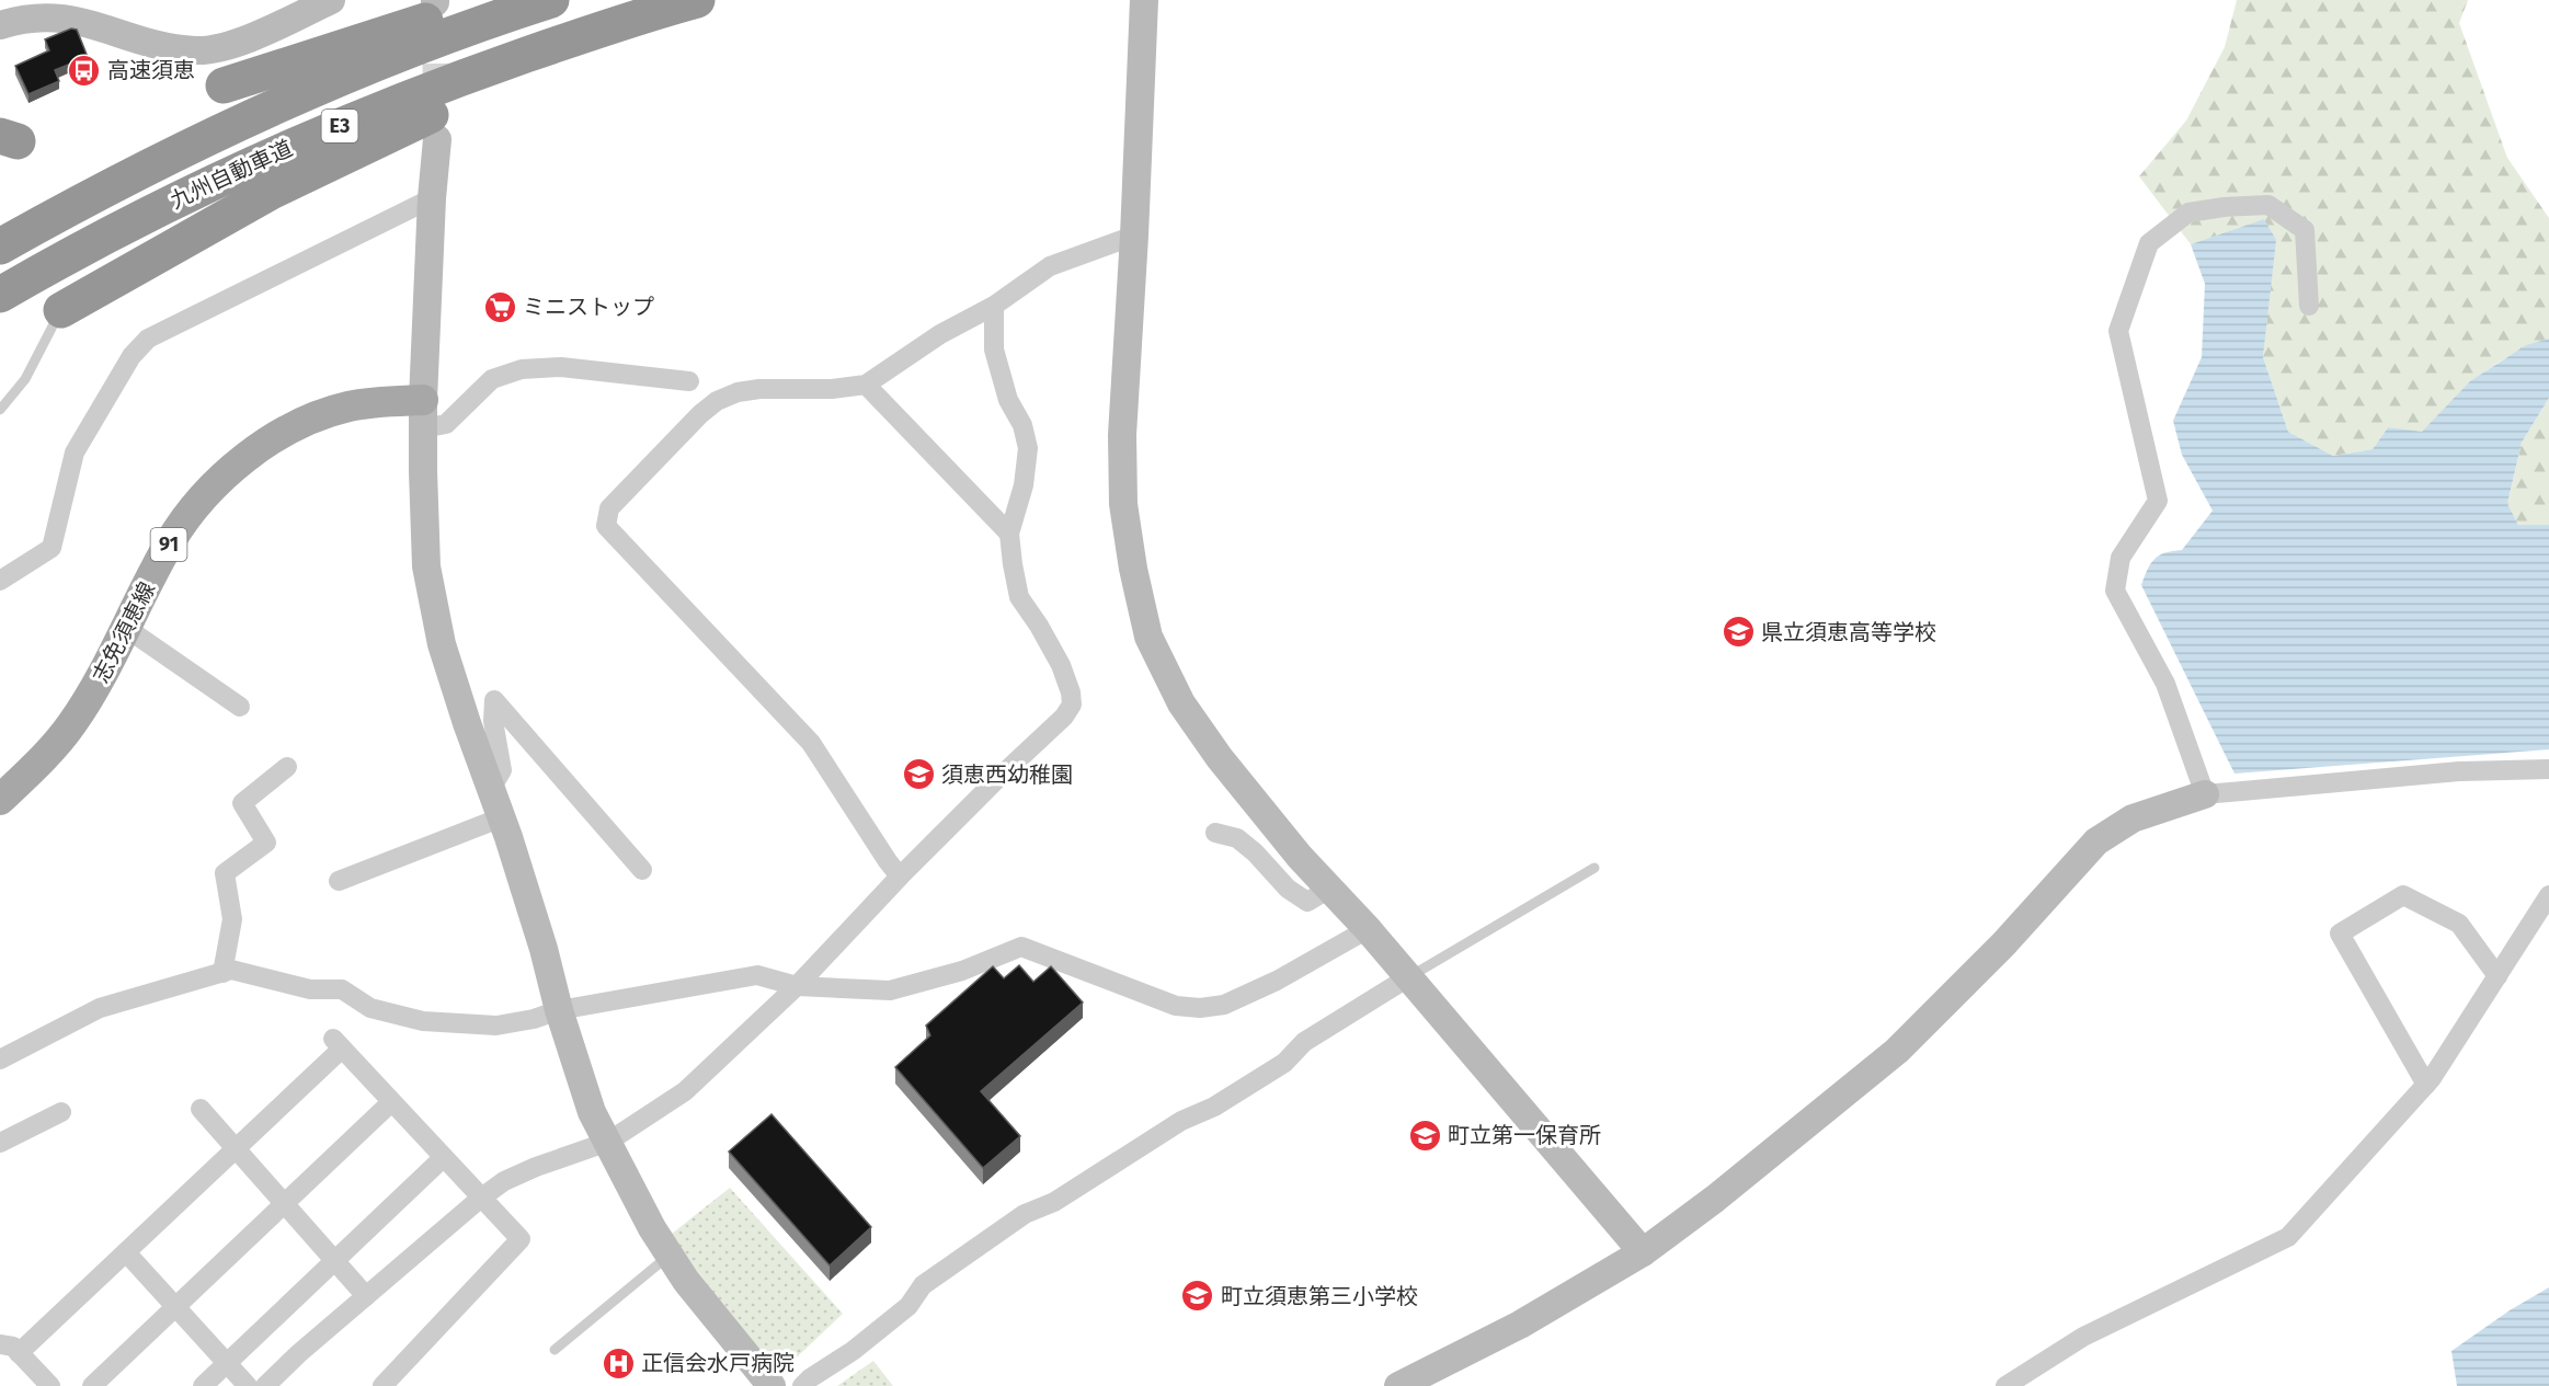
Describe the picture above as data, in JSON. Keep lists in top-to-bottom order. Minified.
{"streets":{"highway":["E3","九州自動車道"],"main road":["91","志免須恵線"]},"places":{"bus stop":["高速須恵"],"supermarket":["ミニストップ"],"school or university":["県立須恵高等学校","須恵西幼稚園","町立第一保育所","町立須恵第三小学校"],"hospital":["正信会水戸病院"]}}
